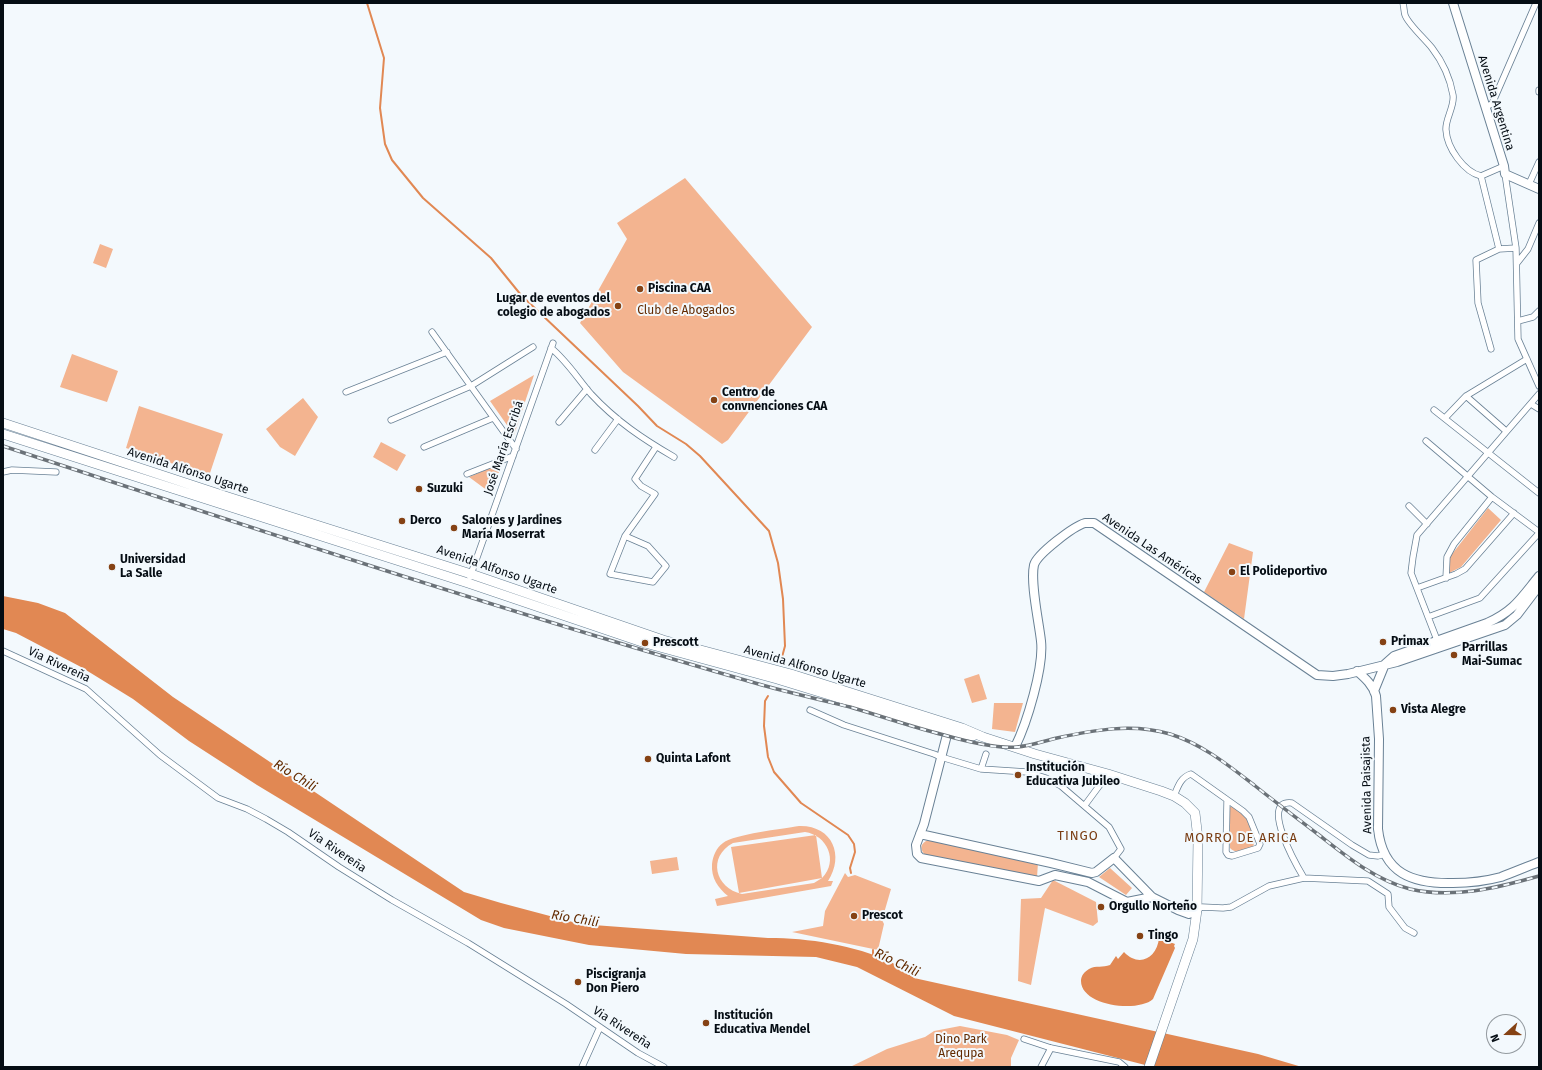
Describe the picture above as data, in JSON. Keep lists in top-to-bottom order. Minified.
{"streets":{"main road":["Avenida Argentina","Avenida Alfonso Ugarte","Avenida Las Américas","Avenida Paisajista"],"street":["José María Escribá","Via Rivereña"]},"crossings":[["José María Escribá","Avenida Alfonso Ugarte"],["Avenida Alfonso Ugarte","Avenida Las Américas"],["Avenida Las Américas","Avenida Paisajista"]],"districts":["TINGO","MORRO DE ARICA"],"water":["Río Chili"],"parks":["Club de Abogados","Dino Park Arequpa"],"places":["Piscina CAA","Lugar de eventos del colegio de abogados","Centro de convnenciones CAA","Suzuki","Derco","Salones y Jardines María Moserrat","Universidad La Salle","El Polideportivo","Primax","Prescott","Parrillas Mai-Sumac","Vista Alegre","Quinta Lafont","Institución Educativa Jubileo","Orgullo Norteño","Prescot","Tingo","Piscigranja Don Piero","Institución Educativa Mendel"],"north":"left"}
